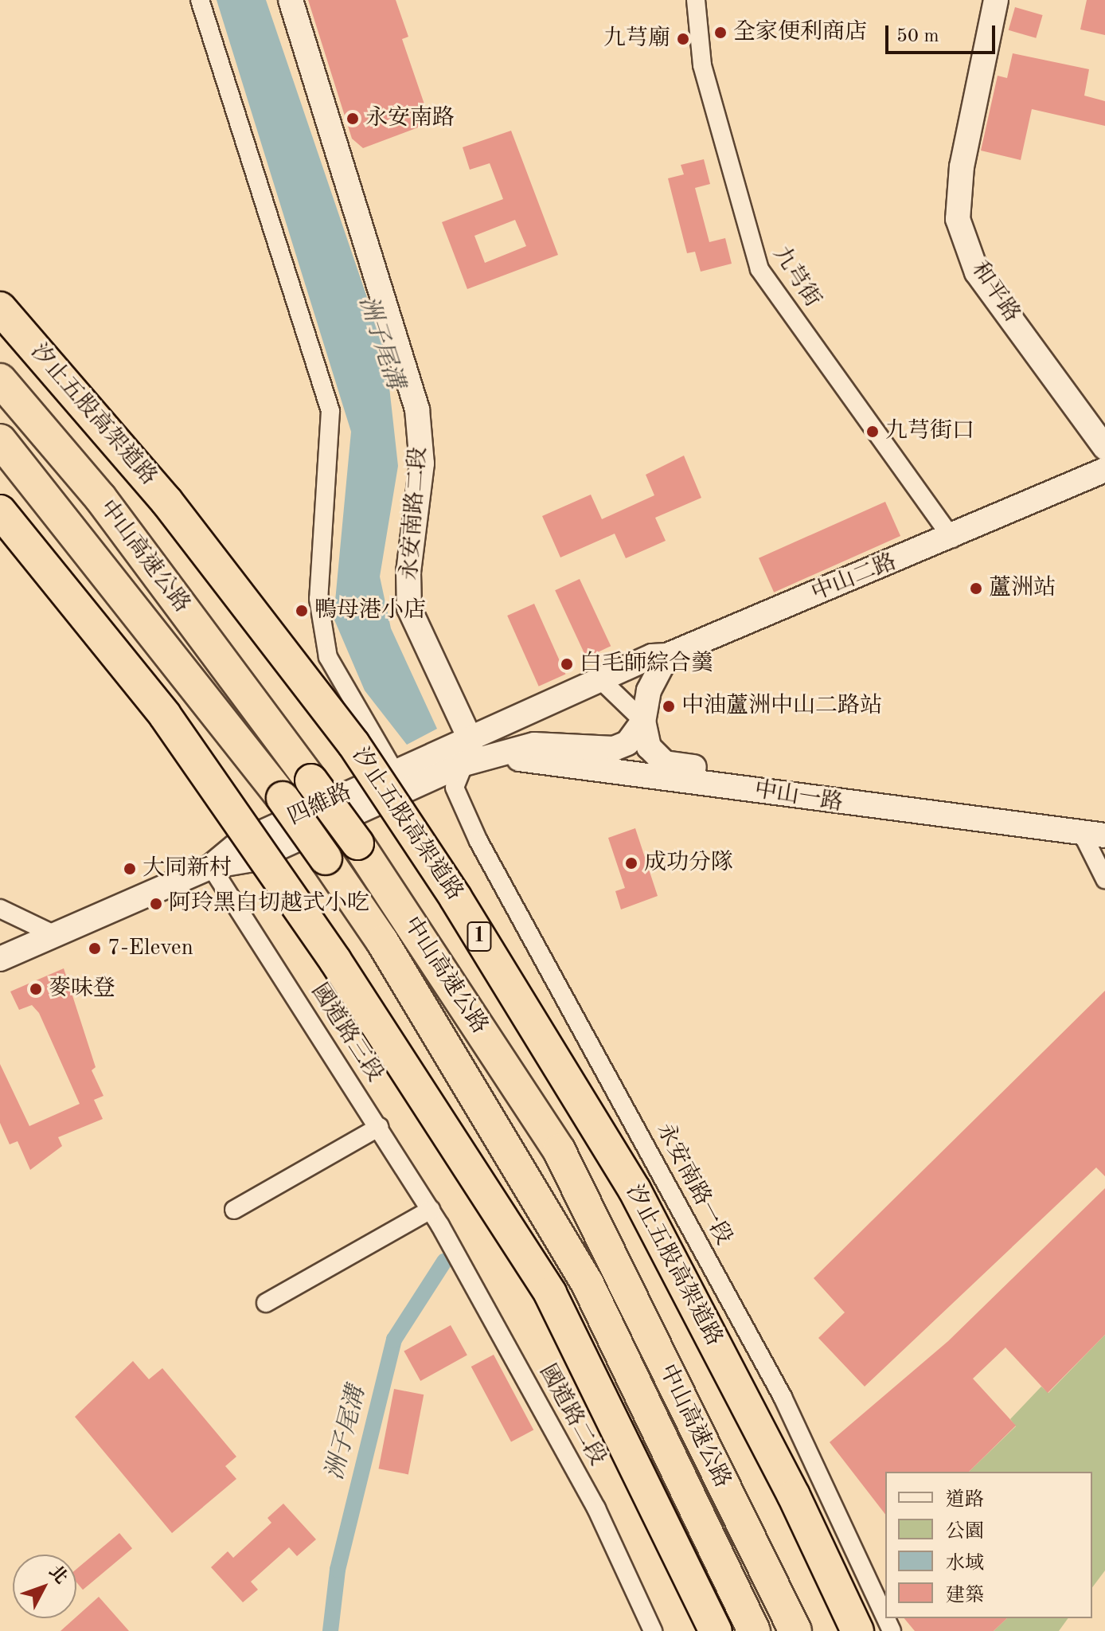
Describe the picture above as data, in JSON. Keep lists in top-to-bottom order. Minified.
{"streets":{"highway":["汐止五股高架道路","中山高速公路","1"],"street":["九芎街","和平路","永安南路二段","中山二路","中山一路","四維路","國道路三段","永安南路一段","國道路二段"]},"crossings":[["九芎街","中山二路"],["永安南路二段","中山二路"],["永安南路二段","中山一路"],["永安南路二段","四維路"],["永安南路二段","永安南路一段"],["中山二路","中山一路"],["中山二路","四維路"],["中山二路","永安南路一段"],["中山一路","四維路"],["中山一路","永安南路一段"],["四維路","國道路三段"],["四維路","永安南路一段"],["國道路三段","國道路二段"]],"water":["洲子尾溝"],"places":["全家便利商店","九芎廟","永安南路","九芎街口","蘆洲站","鴨母港小店","白毛師綜合羹","中油蘆洲中山二路站","成功分隊","大同新村","阿玲黑白切越式小吃","7-Eleven","麥味登"],"legend":["道路","公園","水域","建築"],"scale_bar":"50 m","north":"top right"}
